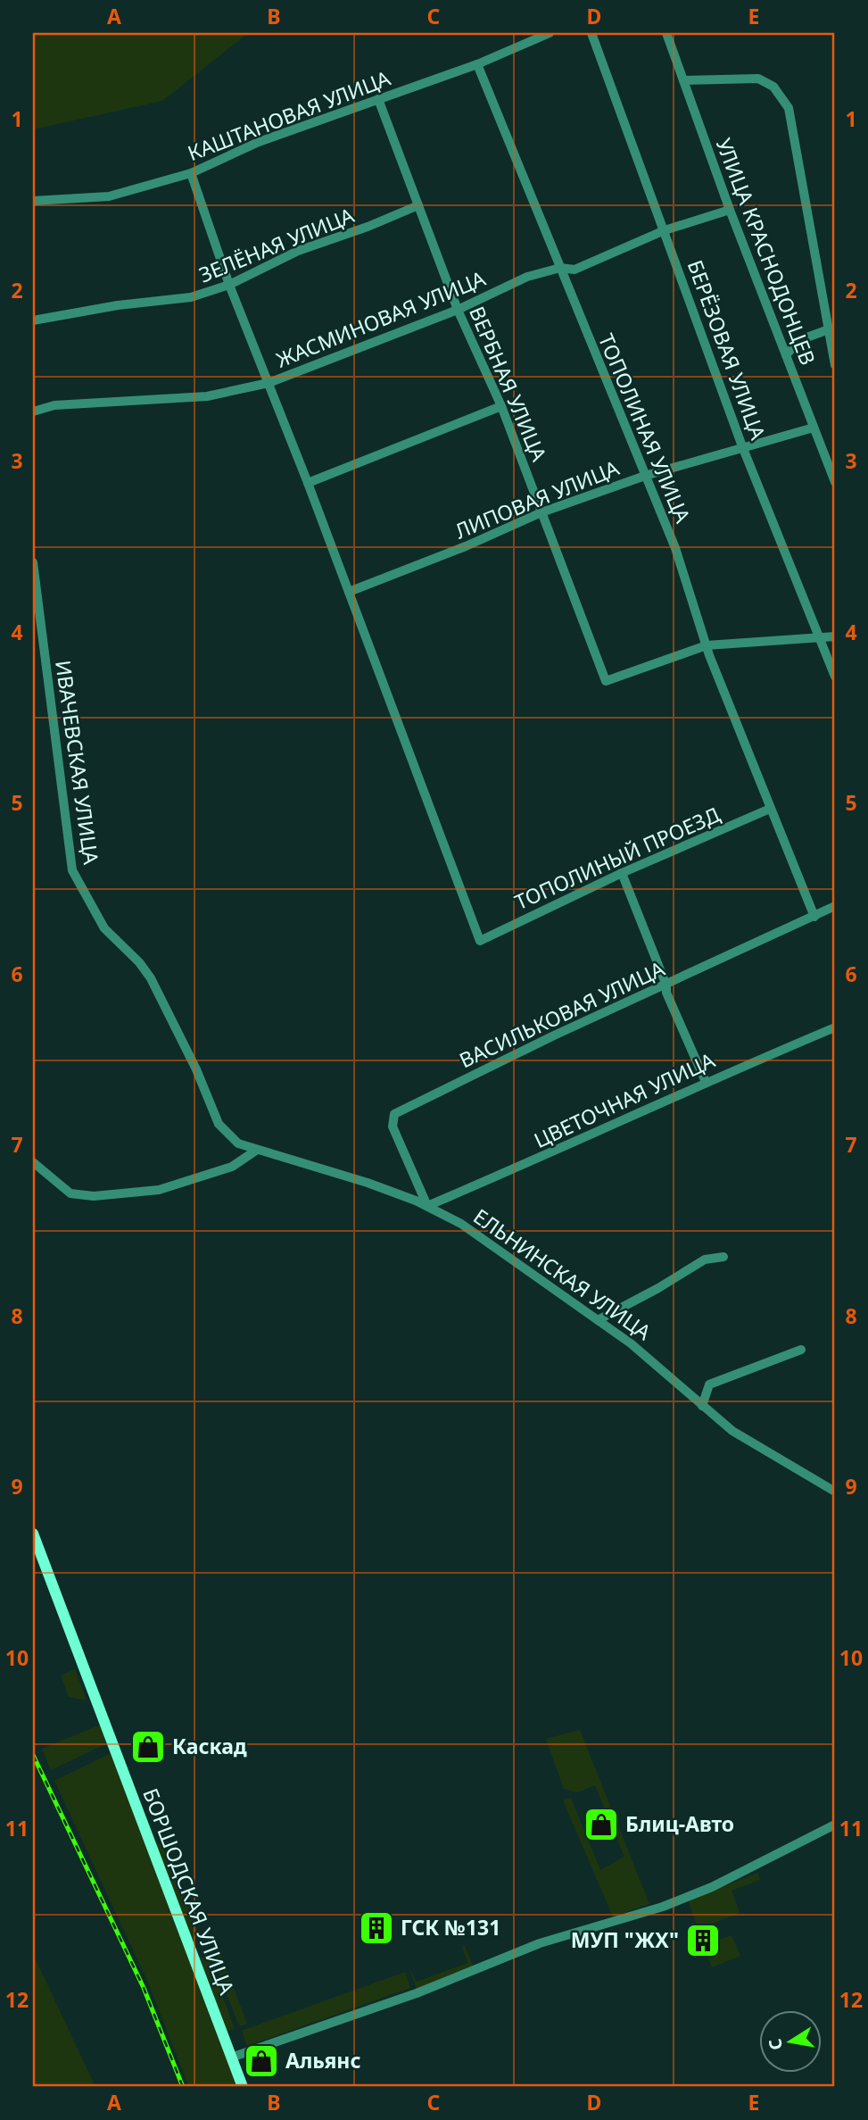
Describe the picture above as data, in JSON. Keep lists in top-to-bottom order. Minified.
{"streets":{"street":["КАШТАНОВАЯ УЛИЦА","ЗЕЛЁНАЯ УЛИЦА","УЛИЦА КРАСНОДОНЦЕВ","ЖАСМИНОВАЯ УЛИЦА","БЕРЁЗОВАЯ УЛИЦА","ВЕРБНАЯ УЛИЦА","ТОПОЛИНАЯ УЛИЦА","ЛИПОВАЯ УЛИЦА","ИВАЧЕВСКАЯ УЛИЦА","ТОПОЛИНЫЙ ПРОЕЗД","ВАСИЛЬКОВАЯ УЛИЦА","ЦВЕТОЧНАЯ УЛИЦА","ЕЛЬНИНСКАЯ УЛИЦА","БОРШОДСКАЯ УЛИЦА"]},"crossings":[["КАШТАНОВАЯ УЛИЦА","ВЕРБНАЯ УЛИЦА"],["КАШТАНОВАЯ УЛИЦА","ТОПОЛИНАЯ УЛИЦА"],["ЗЕЛЁНАЯ УЛИЦА","ВЕРБНАЯ УЛИЦА"],["УЛИЦА КРАСНОДОНЦЕВ","ЖАСМИНОВАЯ УЛИЦА"],["УЛИЦА КРАСНОДОНЦЕВ","ЛИПОВАЯ УЛИЦА"],["ЖАСМИНОВАЯ УЛИЦА","БЕРЁЗОВАЯ УЛИЦА"],["ЖАСМИНОВАЯ УЛИЦА","ВЕРБНАЯ УЛИЦА"],["ЖАСМИНОВАЯ УЛИЦА","ТОПОЛИНАЯ УЛИЦА"],["БЕРЁЗОВАЯ УЛИЦА","ЛИПОВАЯ УЛИЦА"],["ВЕРБНАЯ УЛИЦА","ТОПОЛИНАЯ УЛИЦА"],["ВЕРБНАЯ УЛИЦА","ЛИПОВАЯ УЛИЦА"],["ТОПОЛИНАЯ УЛИЦА","ЛИПОВАЯ УЛИЦА"],["ТОПОЛИНАЯ УЛИЦА","ТОПОЛИНЫЙ ПРОЕЗД"],["ТОПОЛИНАЯ УЛИЦА","ВАСИЛЬКОВАЯ УЛИЦА"],["ЛИПОВАЯ УЛИЦА","ТОПОЛИНЫЙ ПРОЕЗД"],["ИВАЧЕВСКАЯ УЛИЦА","ЕЛЬНИНСКАЯ УЛИЦА"],["ВАСИЛЬКОВАЯ УЛИЦА","ЦВЕТОЧНАЯ УЛИЦА"],["ВАСИЛЬКОВАЯ УЛИЦА","ЕЛЬНИНСКАЯ УЛИЦА"],["ЦВЕТОЧНАЯ УЛИЦА","ЕЛЬНИНСКАЯ УЛИЦА"]],"places":{"shop":["Каскад","Блиц-Авто","Альянс"],"building":["ГСК №131","МУП \"ЖХ\""]},"north":"left","grid":{"columns":["A","B","C","D","E"],"rows":["1","2","3","4","5","6","7","8","9","10","11","12"]}}
